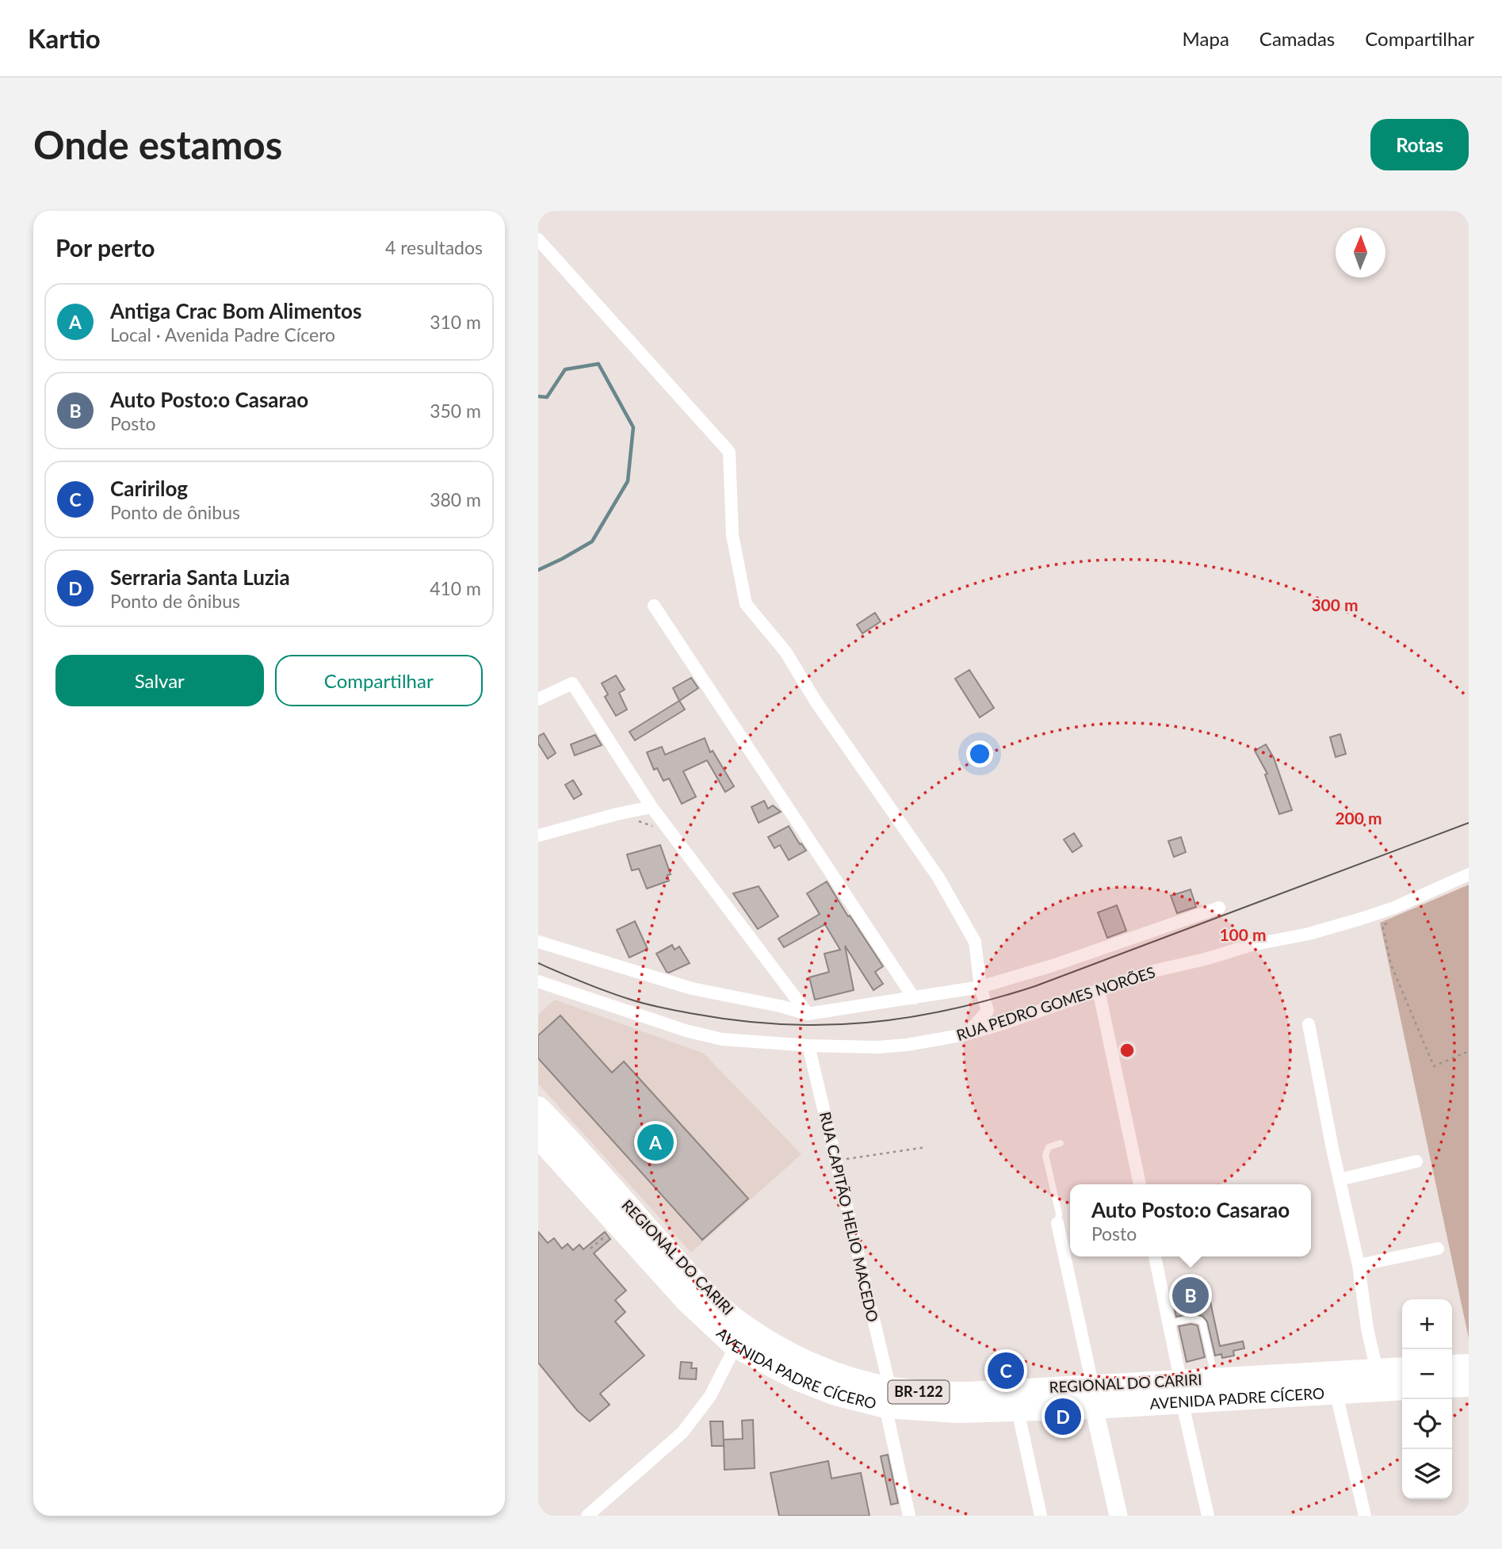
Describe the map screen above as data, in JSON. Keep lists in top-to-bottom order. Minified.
{"streets":{"highway":["AVENIDA PADRE CÍCERO","BR-122"],"street":["RUA PEDRO GOMES NORÕES","RUA CAPITÃO HELIO MACEDO"]},"crossings":[["RUA PEDRO GOMES NORÕES","RUA CAPITÃO HELIO MACEDO"],["RUA CAPITÃO HELIO MACEDO","AVENIDA PADRE CÍCERO"]],"north":"top","page":{"header":"Kartio","nav":["Mapa","Camadas","Compartilhar"],"buttons":["Rotas",["Salvar","Compartilhar"]],"title":"Onde estamos","heading":["Por perto","4 resultados"],"list":[{"mark":"A","name":"Antiga Crac Bom Alimentos","note":"Local · Avenida Padre Cícero","value":"310 m"},{"mark":"B","name":"Auto Posto:o Casarao","note":"Posto","value":"350 m"},{"mark":"C","name":"Caririlog","note":"Ponto de ônibus","value":"380 m"},{"mark":"D","name":"Serraria Santa Luzia","note":"Ponto de ônibus","value":"410 m"}],"pins":["A","B","C","D"],"popup":["Auto Posto:o Casarao","Posto"],"map_buttons":["+","−"]},"rings":["300 m","200 m","100 m"]}
